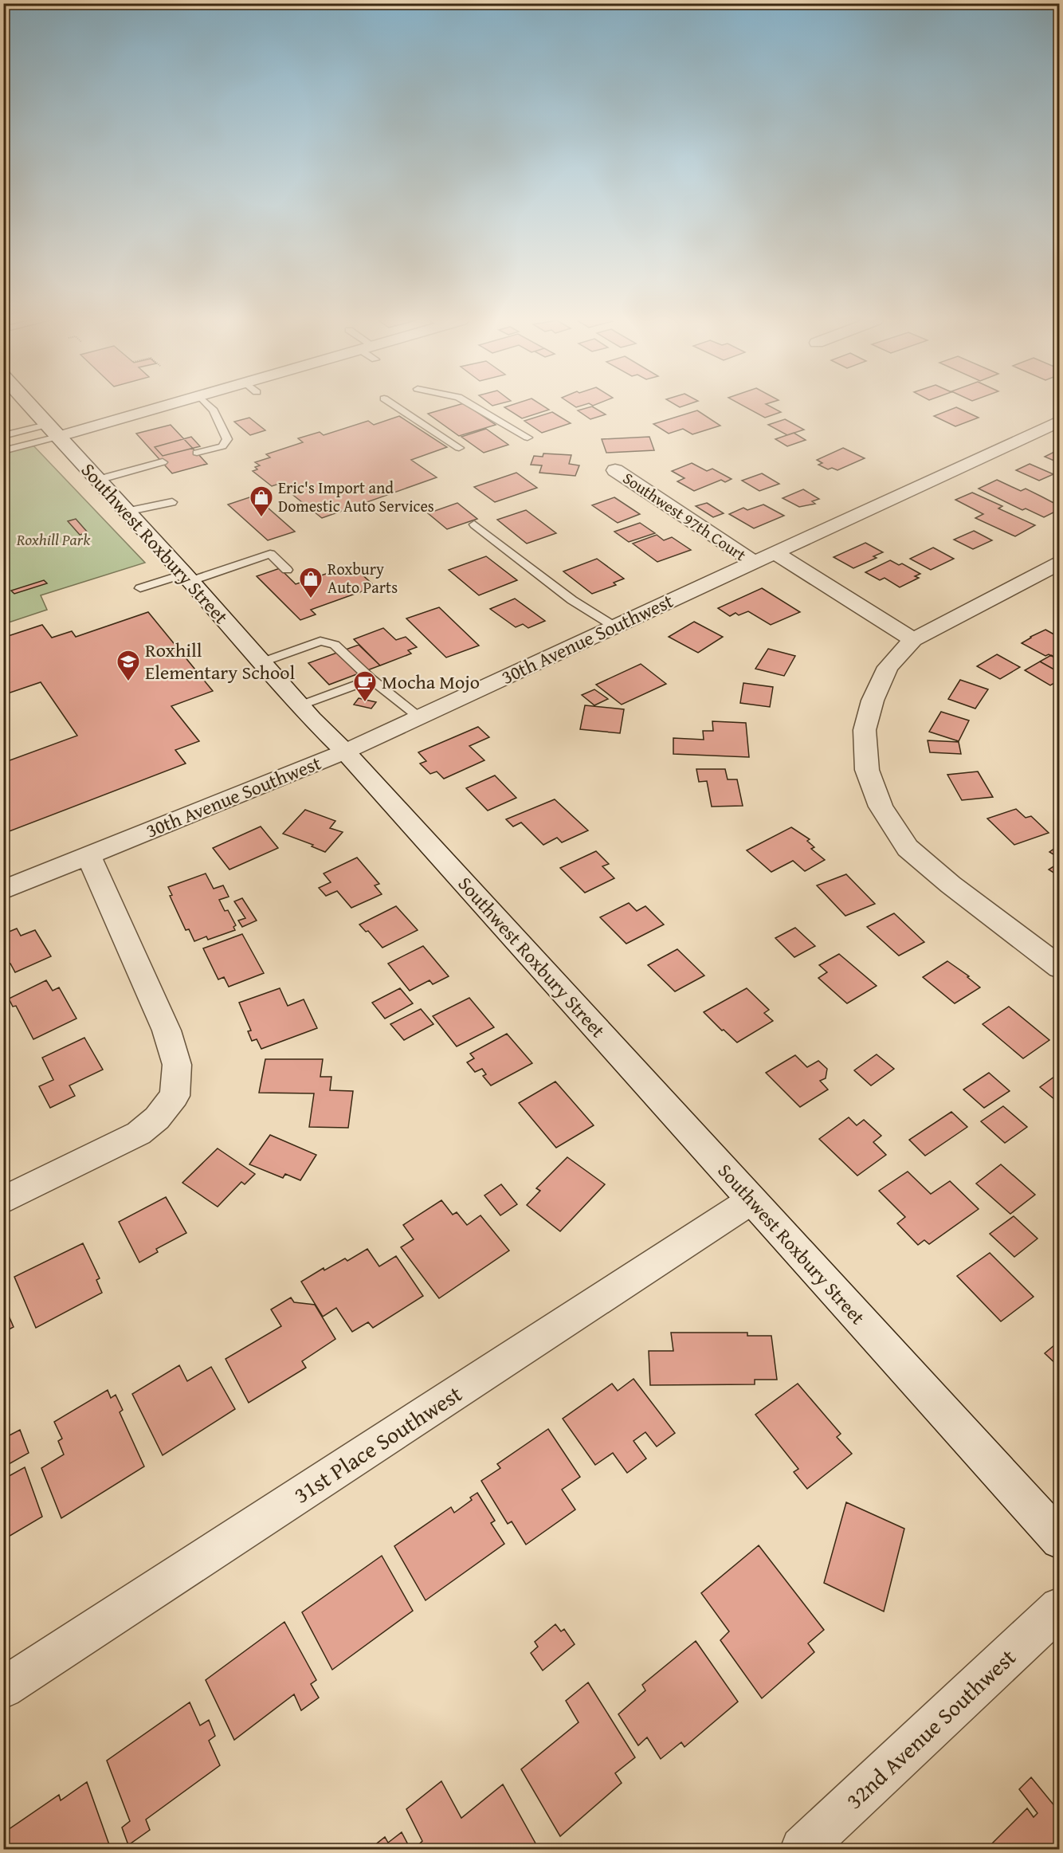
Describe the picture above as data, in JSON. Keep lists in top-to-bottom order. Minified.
{"streets":{"street":["Southwest 97th Court","Southwest Roxbury Street","30th Avenue Southwest","31st Place Southwest","32nd Avenue Southwest"]},"crossings":[["Southwest 97th Court","30th Avenue Southwest"],["Southwest Roxbury Street","30th Avenue Southwest"],["Southwest Roxbury Street","31st Place Southwest"]],"parks":["Roxhill Park"],"places":{"shop":["Eric's Import and Domestic Auto Services","Roxbury Auto Parts"],"school or university":["Roxhill Elementary School"],"cafe":["Mocha Mojo"]}}
